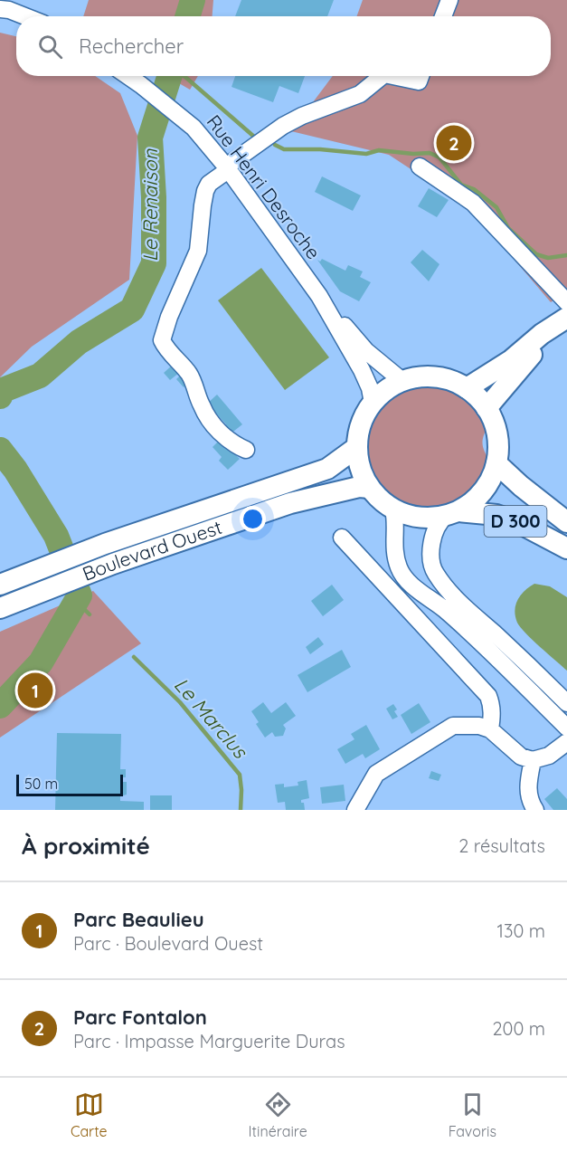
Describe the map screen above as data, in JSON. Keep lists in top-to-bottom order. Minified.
{"streets":{"main road":["D 300","Boulevard Ouest"],"street":["Rue Henri Desroche"]},"crossings":[["Rue Henri Desroche","D 300"],["Rue Henri Desroche","Boulevard Ouest"],["D 300","Boulevard Ouest"]],"water":["Le Renaison","Le Marclus"],"scale_bar":"50 m","page":{"search":"Rechercher","pins":["2","1"],"scale":"50 m","heading":["À proximité","2 résultats"],"list":[{"mark":"1","name":"Parc Beaulieu","note":"Parc · Boulevard Ouest","value":"130 m"},{"mark":"2","name":"Parc Fontalon","note":"Parc · Impasse Marguerite Duras","value":"200 m"}],"nav":["Carte","Itinéraire","Favoris"]}}
